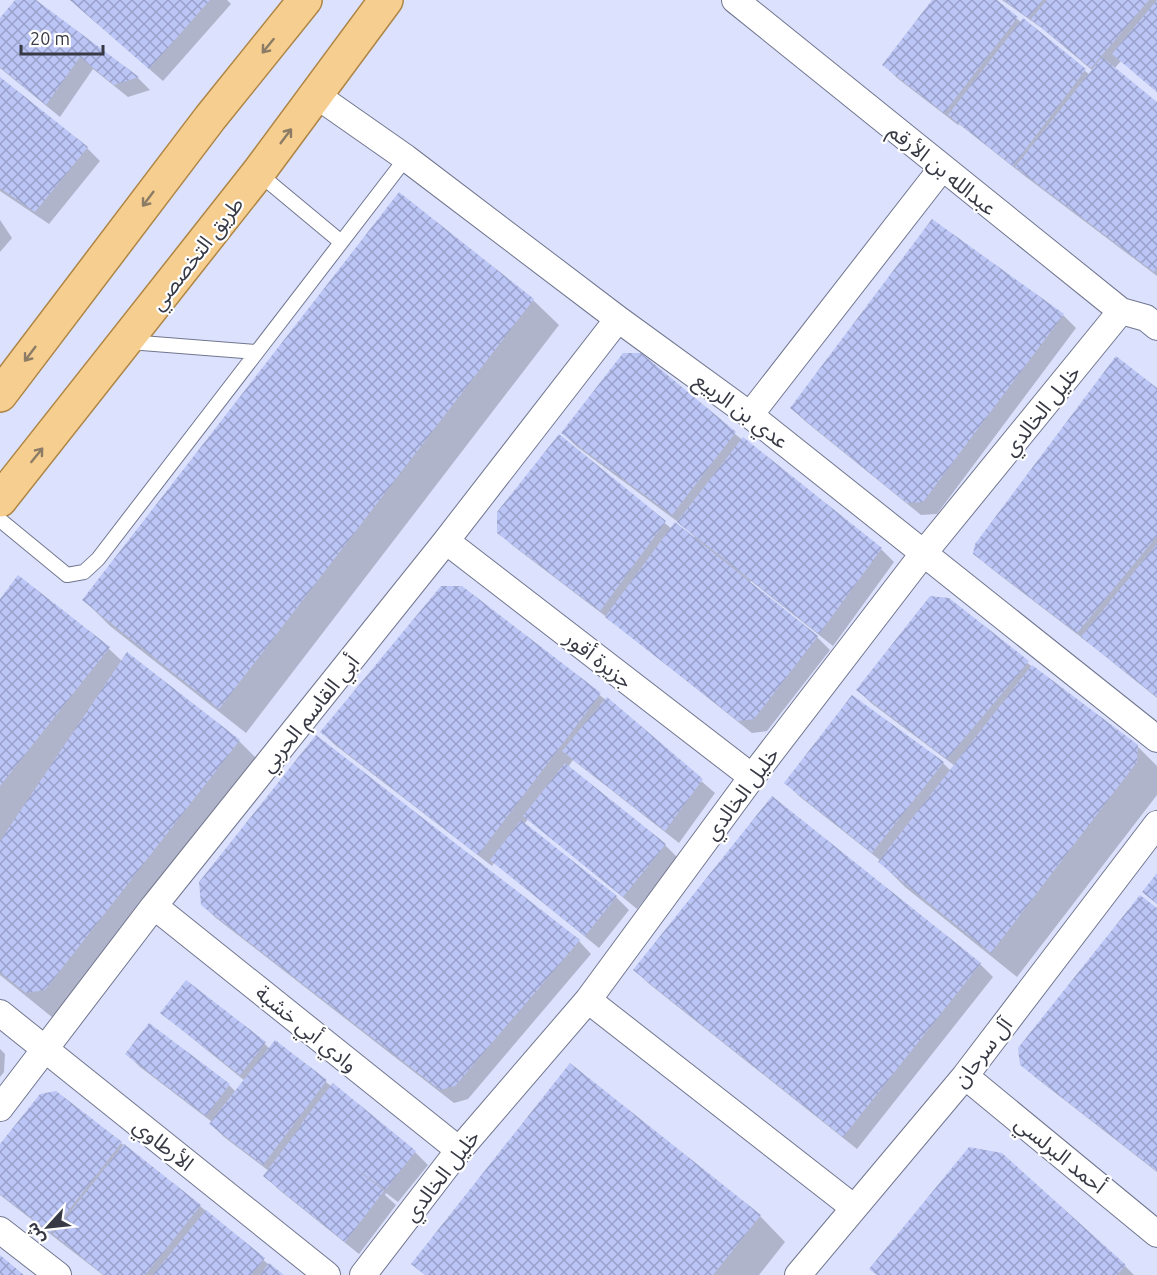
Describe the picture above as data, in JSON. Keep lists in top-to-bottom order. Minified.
{"streets":{"main road":["طريق التخصصي"],"street":["عبدالله بن الأرقم","عدي بن الربيع","خليل الخالدي","جزيرة أقور","أبي القاسم الحربي","وادي أبي خشبة","آل سرحان","الأرطاوي","أحمد البرلسي"]},"crossings":[["عبدالله بن الأرقم","خليل الخالدي"],["طريق التخصصي","عدي بن الربيع"],["عدي بن الربيع","خليل الخالدي"],["عدي بن الربيع","أبي القاسم الحربي"],["خليل الخالدي","جزيرة أقور"],["خليل الخالدي","وادي أبي خشبة"],["جزيرة أقور","أبي القاسم الحربي"],["أبي القاسم الحربي","وادي أبي خشبة"],["أبي القاسم الحربي","الأرطاوي"],["آل سرحان","أحمد البرلسي"]],"scale_bar":"20 m","north":"bottom left"}
